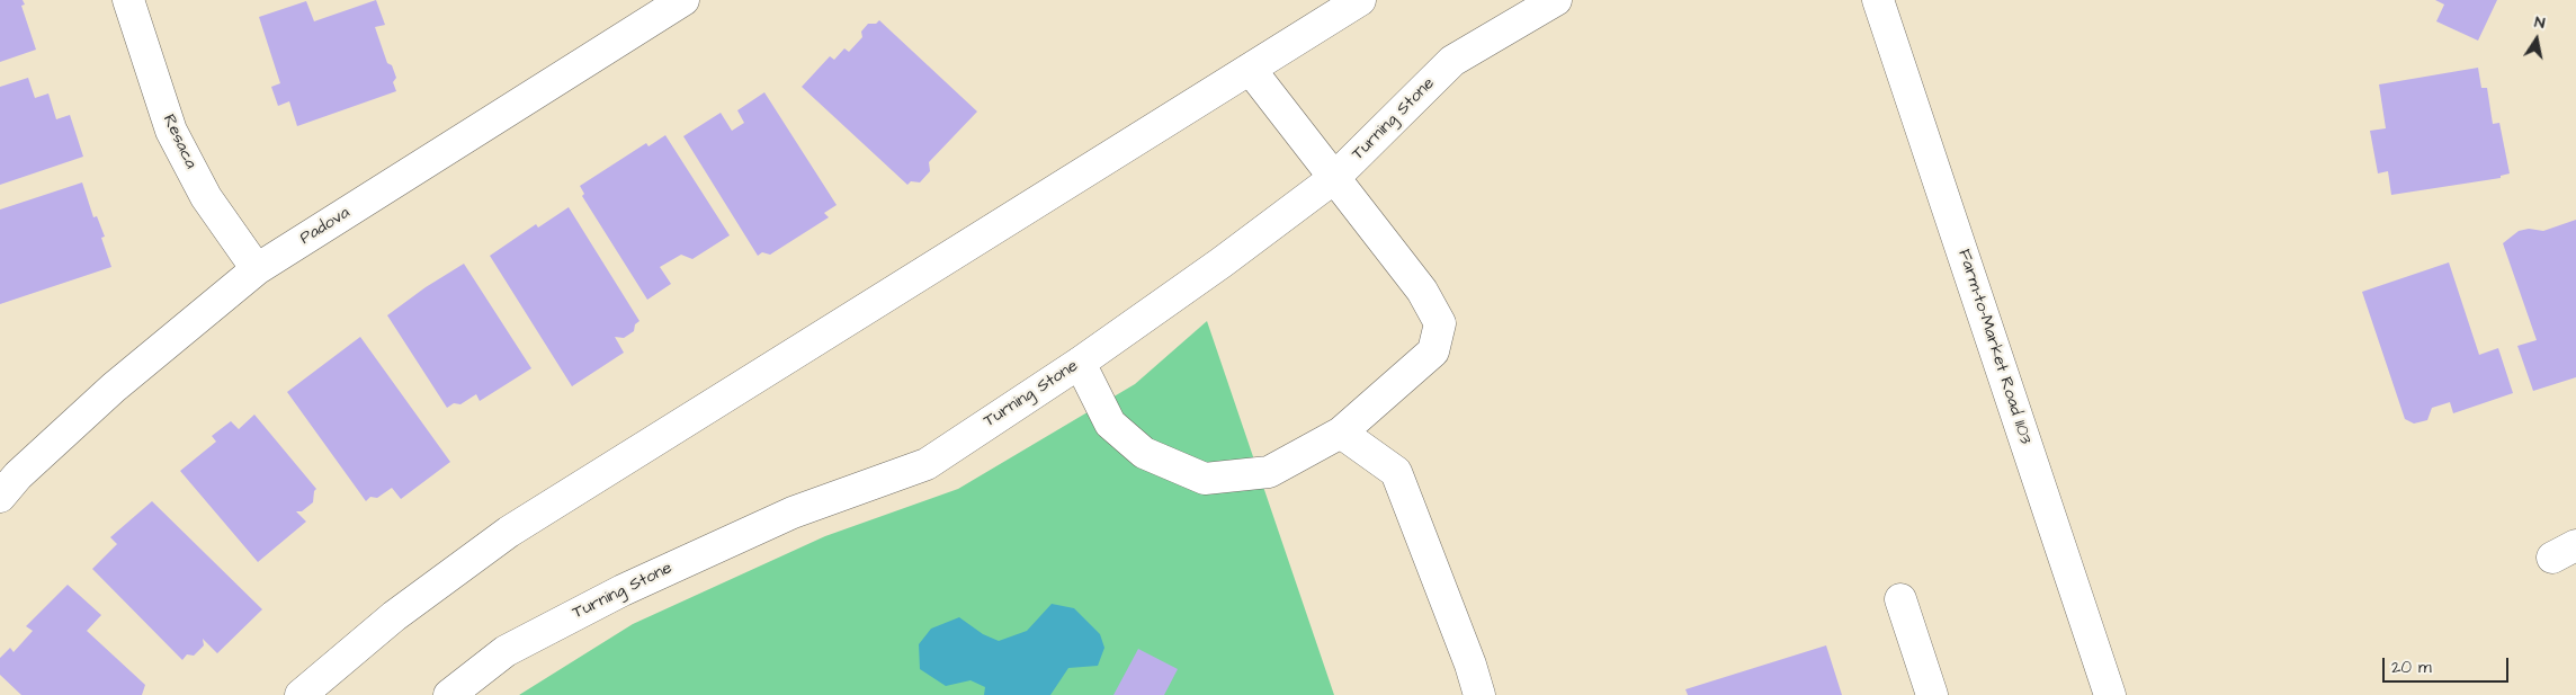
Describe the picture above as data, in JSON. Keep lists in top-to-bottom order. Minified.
{"streets":{"street":["Turning Stone","Resaca","Padova","Farm-to-Market Road 1103"]},"crossings":[["Resaca","Padova"]],"scale_bar":"20 m","north":"top"}
